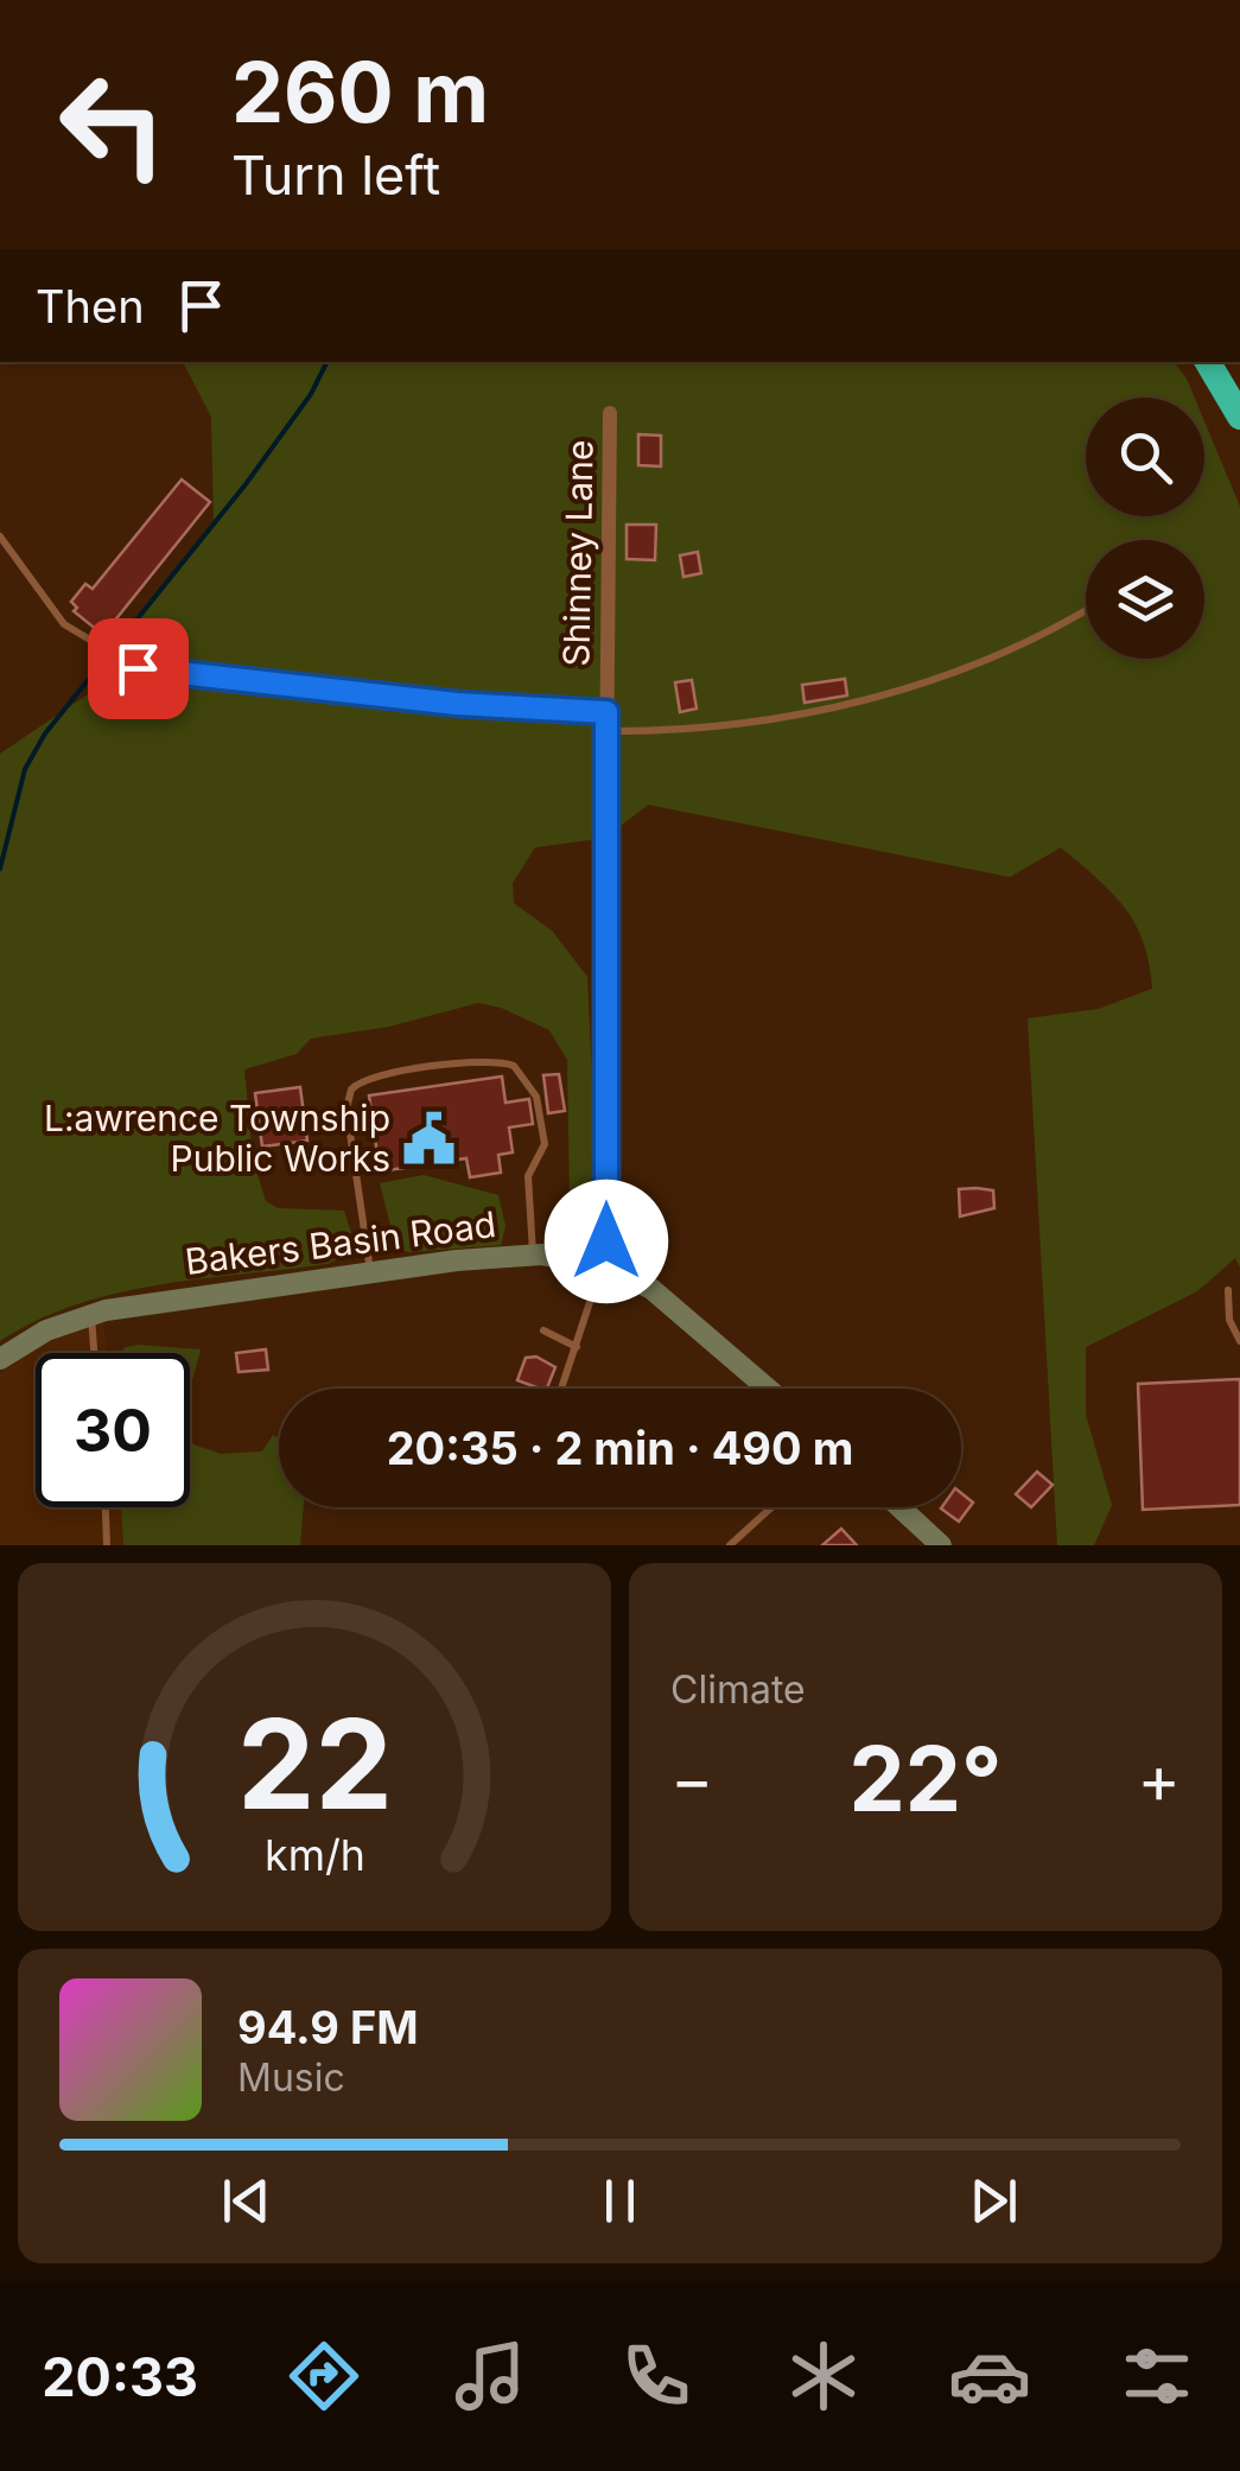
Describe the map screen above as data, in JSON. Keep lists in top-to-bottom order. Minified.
{"streets":{"main road":["Bakers Basin Road"],"street":["Shinney Lane"]},"crossings":[["Shinney Lane","Bakers Basin Road"]],"places":{"public building":["L:awrence Township Public Works"]},"page":{"turn":["260 m","Turn left"],"then":"Then","limit":"30","trip":"20:35 · 2 min · 490 m","tile":"Climate","heat":["−","22°","+"],"song":["94.9 FM","Music"],"tabs":"20:33","gauge":["22","km/h"]}}
